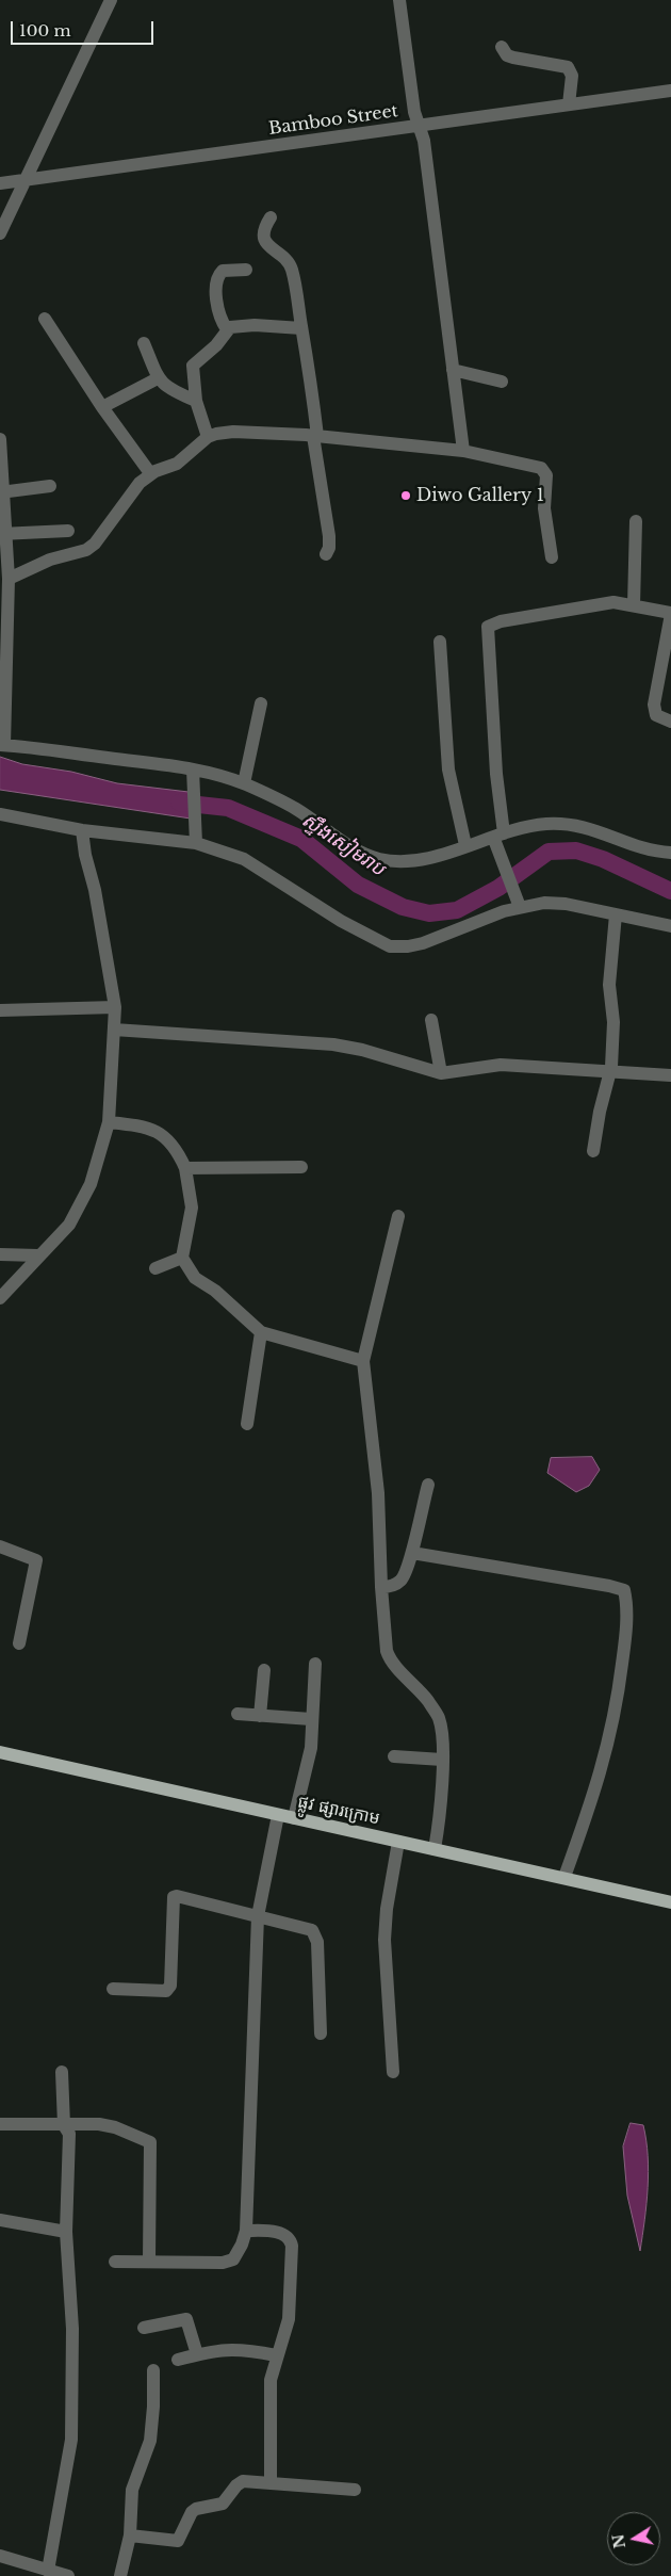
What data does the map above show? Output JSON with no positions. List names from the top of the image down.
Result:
{
  "streets": {
    "main road": ["ផ្លូវ ផ្សារក្រោម"],
    "street": ["Bamboo Street"]
  },
  "water": ["ស្ទឹងសៀមរាប"],
  "places": ["Diwo Gallery 1"],
  "scale_bar": "100 m",
  "north": "left"
}
